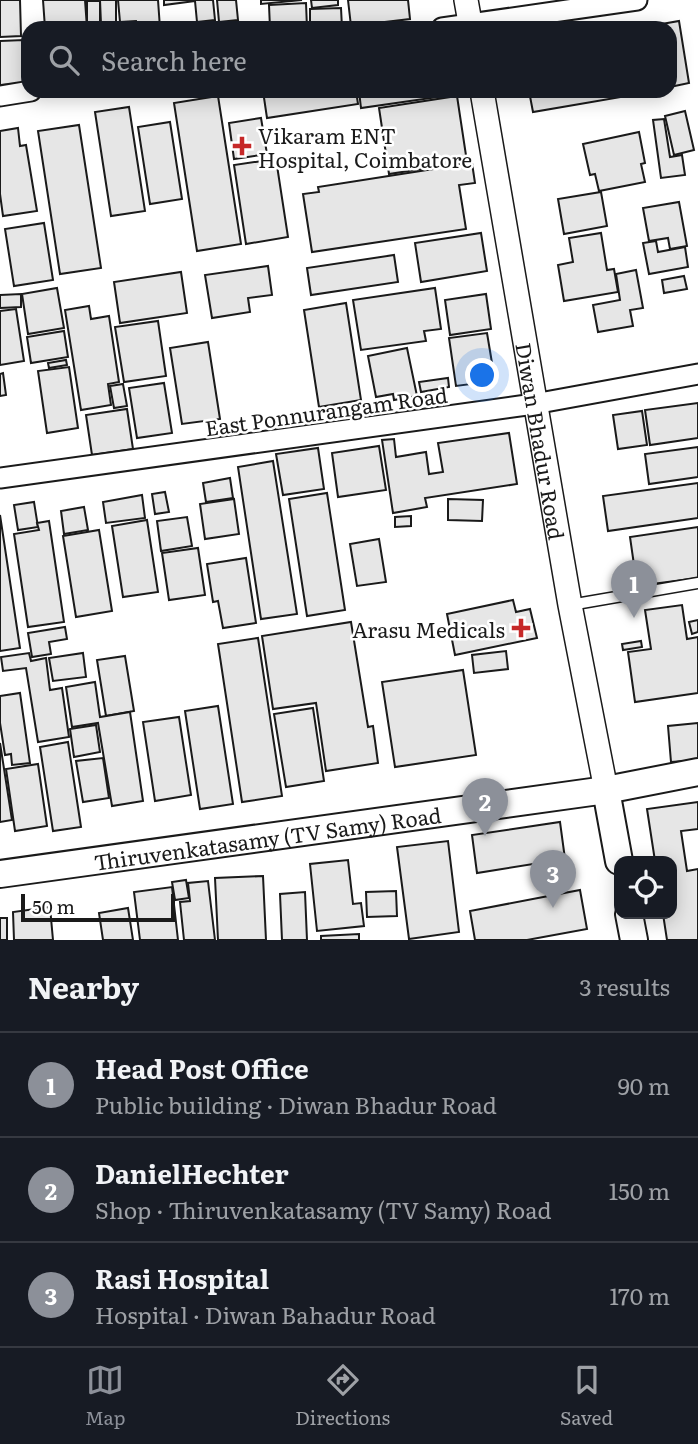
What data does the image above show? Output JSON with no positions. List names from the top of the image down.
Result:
{
  "streets": {
    "main road": ["Thiruvenkatasamy (TV Samy) Road"],
    "street": ["East Ponnurangam Road", "Diwan Bhadur Road"]
  },
  "crossings": [
    ["East Ponnurangam Road", "Diwan Bhadur Road"],
    ["Diwan Bhadur Road", "Thiruvenkatasamy (TV Samy) Road"]
  ],
  "places": {
    "health": ["Vikaram ENT Hospital, Coimbatore", "Arasu Medicals"]
  },
  "scale_bar": "50 m",
  "page": {
    "search": "Search here",
    "pins": ["1", "2", "3"],
    "scale": "50 m",
    "heading": ["Nearby", "3 results"],
    "list": [
      {
        "mark": "1",
        "name": "Head Post Office",
        "note": "Public building · Diwan Bhadur Road",
        "value": "90 m"
      },
      {
        "mark": "2",
        "name": "DanielHechter",
        "note": "Shop · Thiruvenkatasamy (TV Samy) Road",
        "value": "150 m"
      },
      {
        "mark": "3",
        "name": "Rasi Hospital",
        "note": "Hospital · Diwan Bahadur Road",
        "value": "170 m"
      }
    ],
    "nav": ["Map", "Directions", "Saved"]
  }
}
